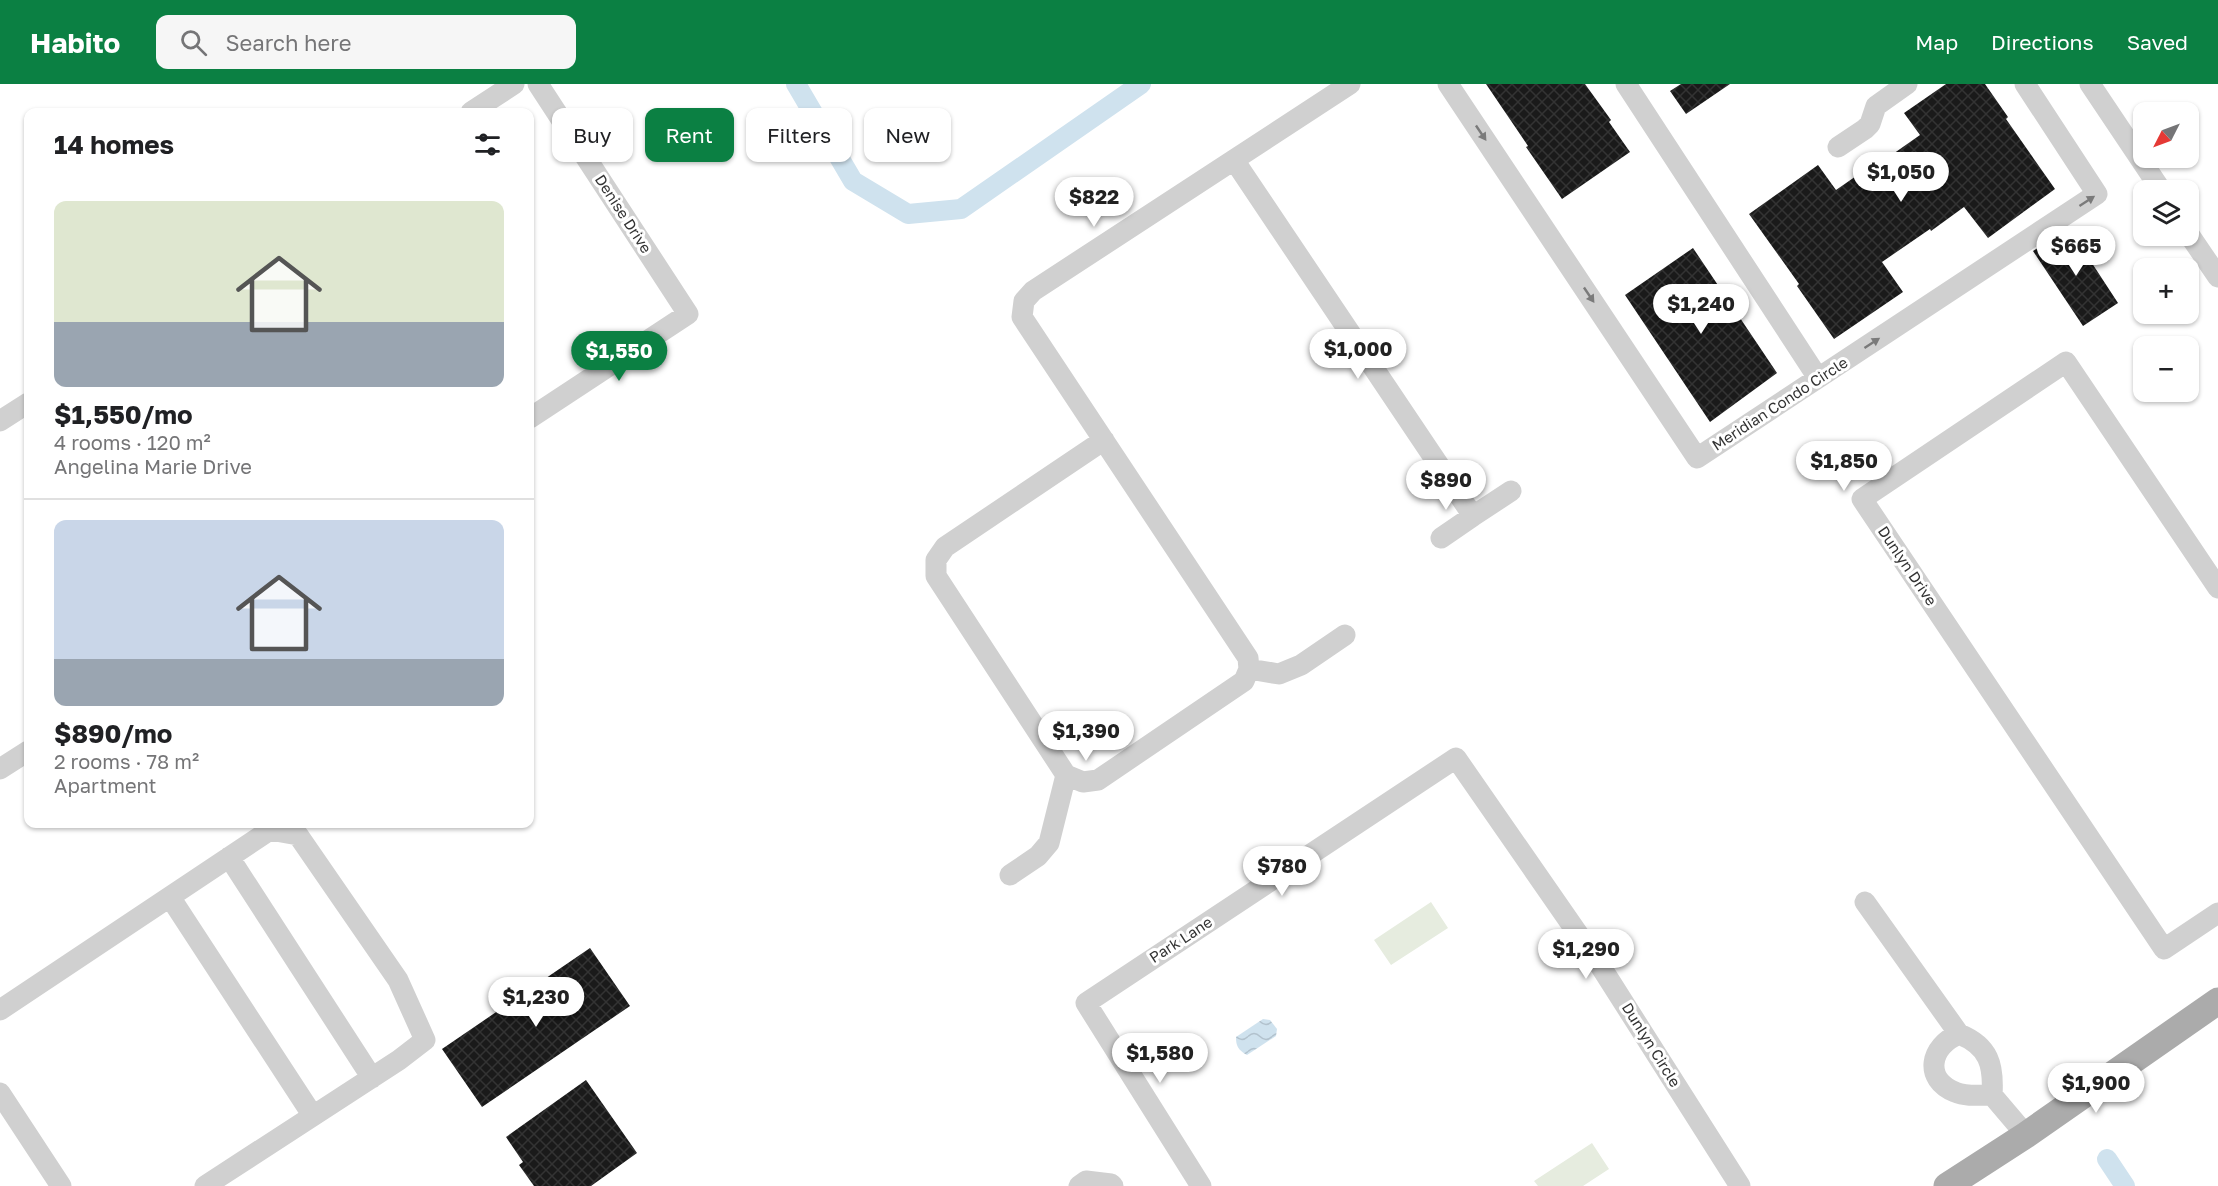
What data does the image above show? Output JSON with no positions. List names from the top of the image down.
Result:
{
  "streets": {
    "street": [
      "Denise Drive",
      "Meridian Condo Circle",
      "Dunlyn Drive",
      "Park Lane",
      "Dunlyn Circle"
    ]
  },
  "crossings": [
    ["Park Lane", "Dunlyn Circle"]
  ],
  "north": "bottom left",
  "page": {
    "header": "Habito",
    "search": "Search here",
    "nav": ["Map", "Directions", "Saved"],
    "map_buttons": ["+", "−"],
    "chip": [
      "Buy",
      "Rent",
      "Filters",
      "New"
    ],
    "heading": "14 homes",
    "price": [
      "$1,050",
      "$822",
      "$665",
      "$1,240",
      "$1,000",
      "$1,550",
      "$1,850",
      "$890",
      "$1,390",
      "$780",
      "$1,290",
      "$1,230",
      "$1,580",
      "$1,900"
    ],
    "list": [
      {
        "name": "$1,550/mo",
        "note": "4 rooms · 120 m² · Angelina Marie Drive"
      },
      {
        "name": "$890/mo",
        "note": "2 rooms · 78 m² · Apartment"
      }
    ]
  }
}
